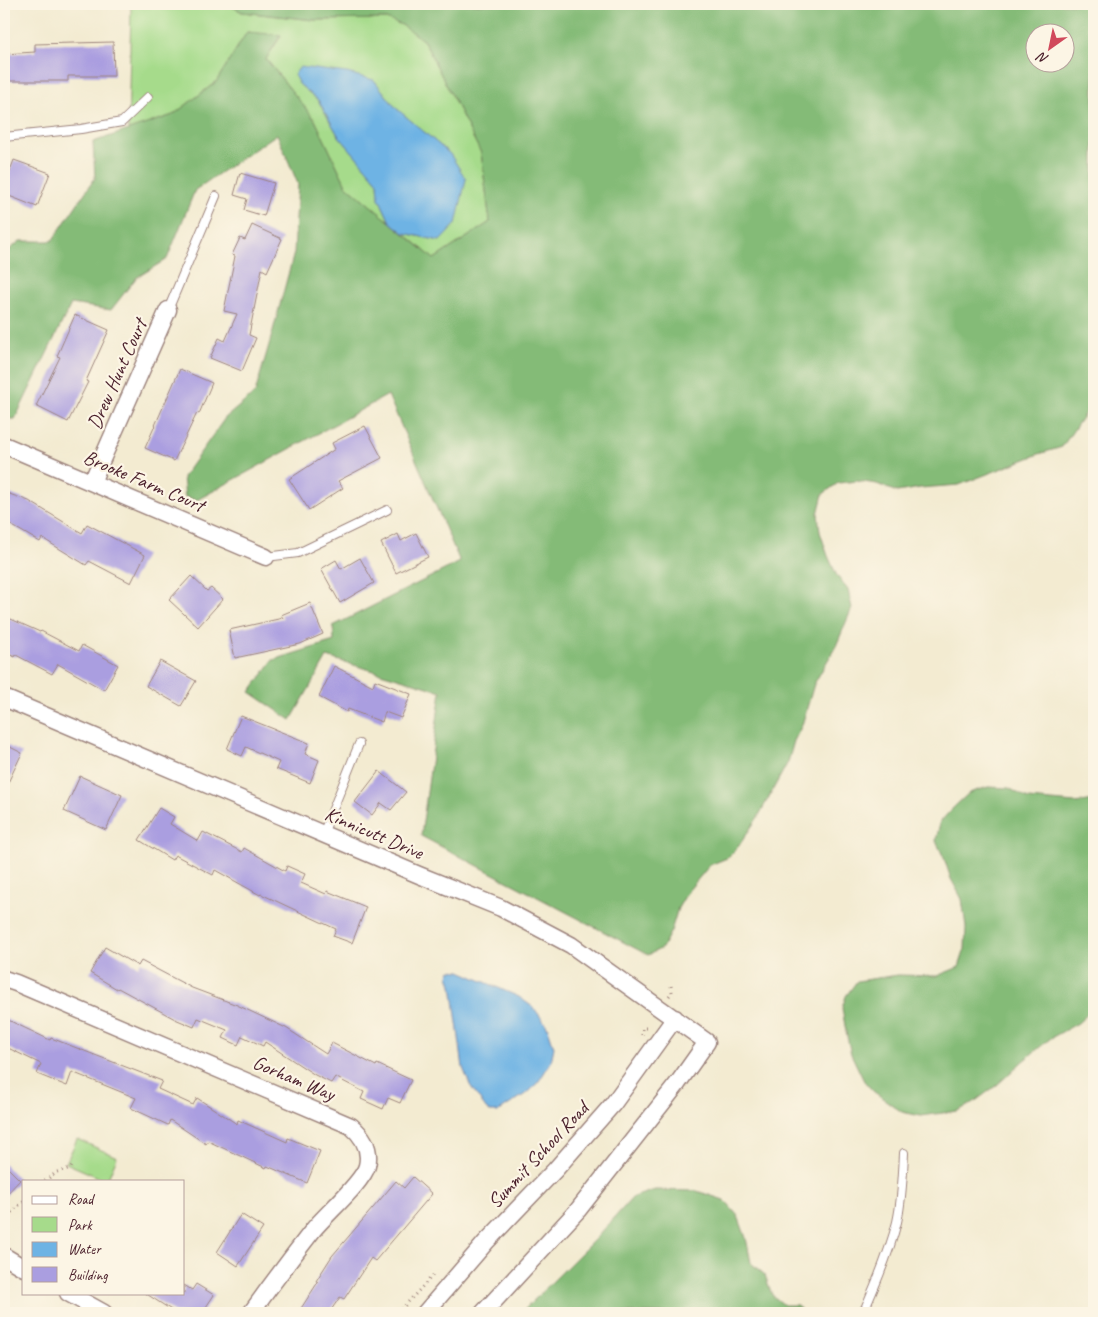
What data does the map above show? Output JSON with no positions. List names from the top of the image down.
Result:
{
  "streets": {
    "street": [
      "Drew Hunt Court",
      "Brooke Farm Court",
      "Kinnicutt Drive",
      "Gorham Way",
      "Summit School Road"
    ]
  },
  "crossings": [
    ["Drew Hunt Court", "Brooke Farm Court"],
    ["Kinnicutt Drive", "Summit School Road"]
  ],
  "legend": [
    "Road",
    "Park",
    "Water",
    "Building"
  ],
  "north": "bottom left"
}
